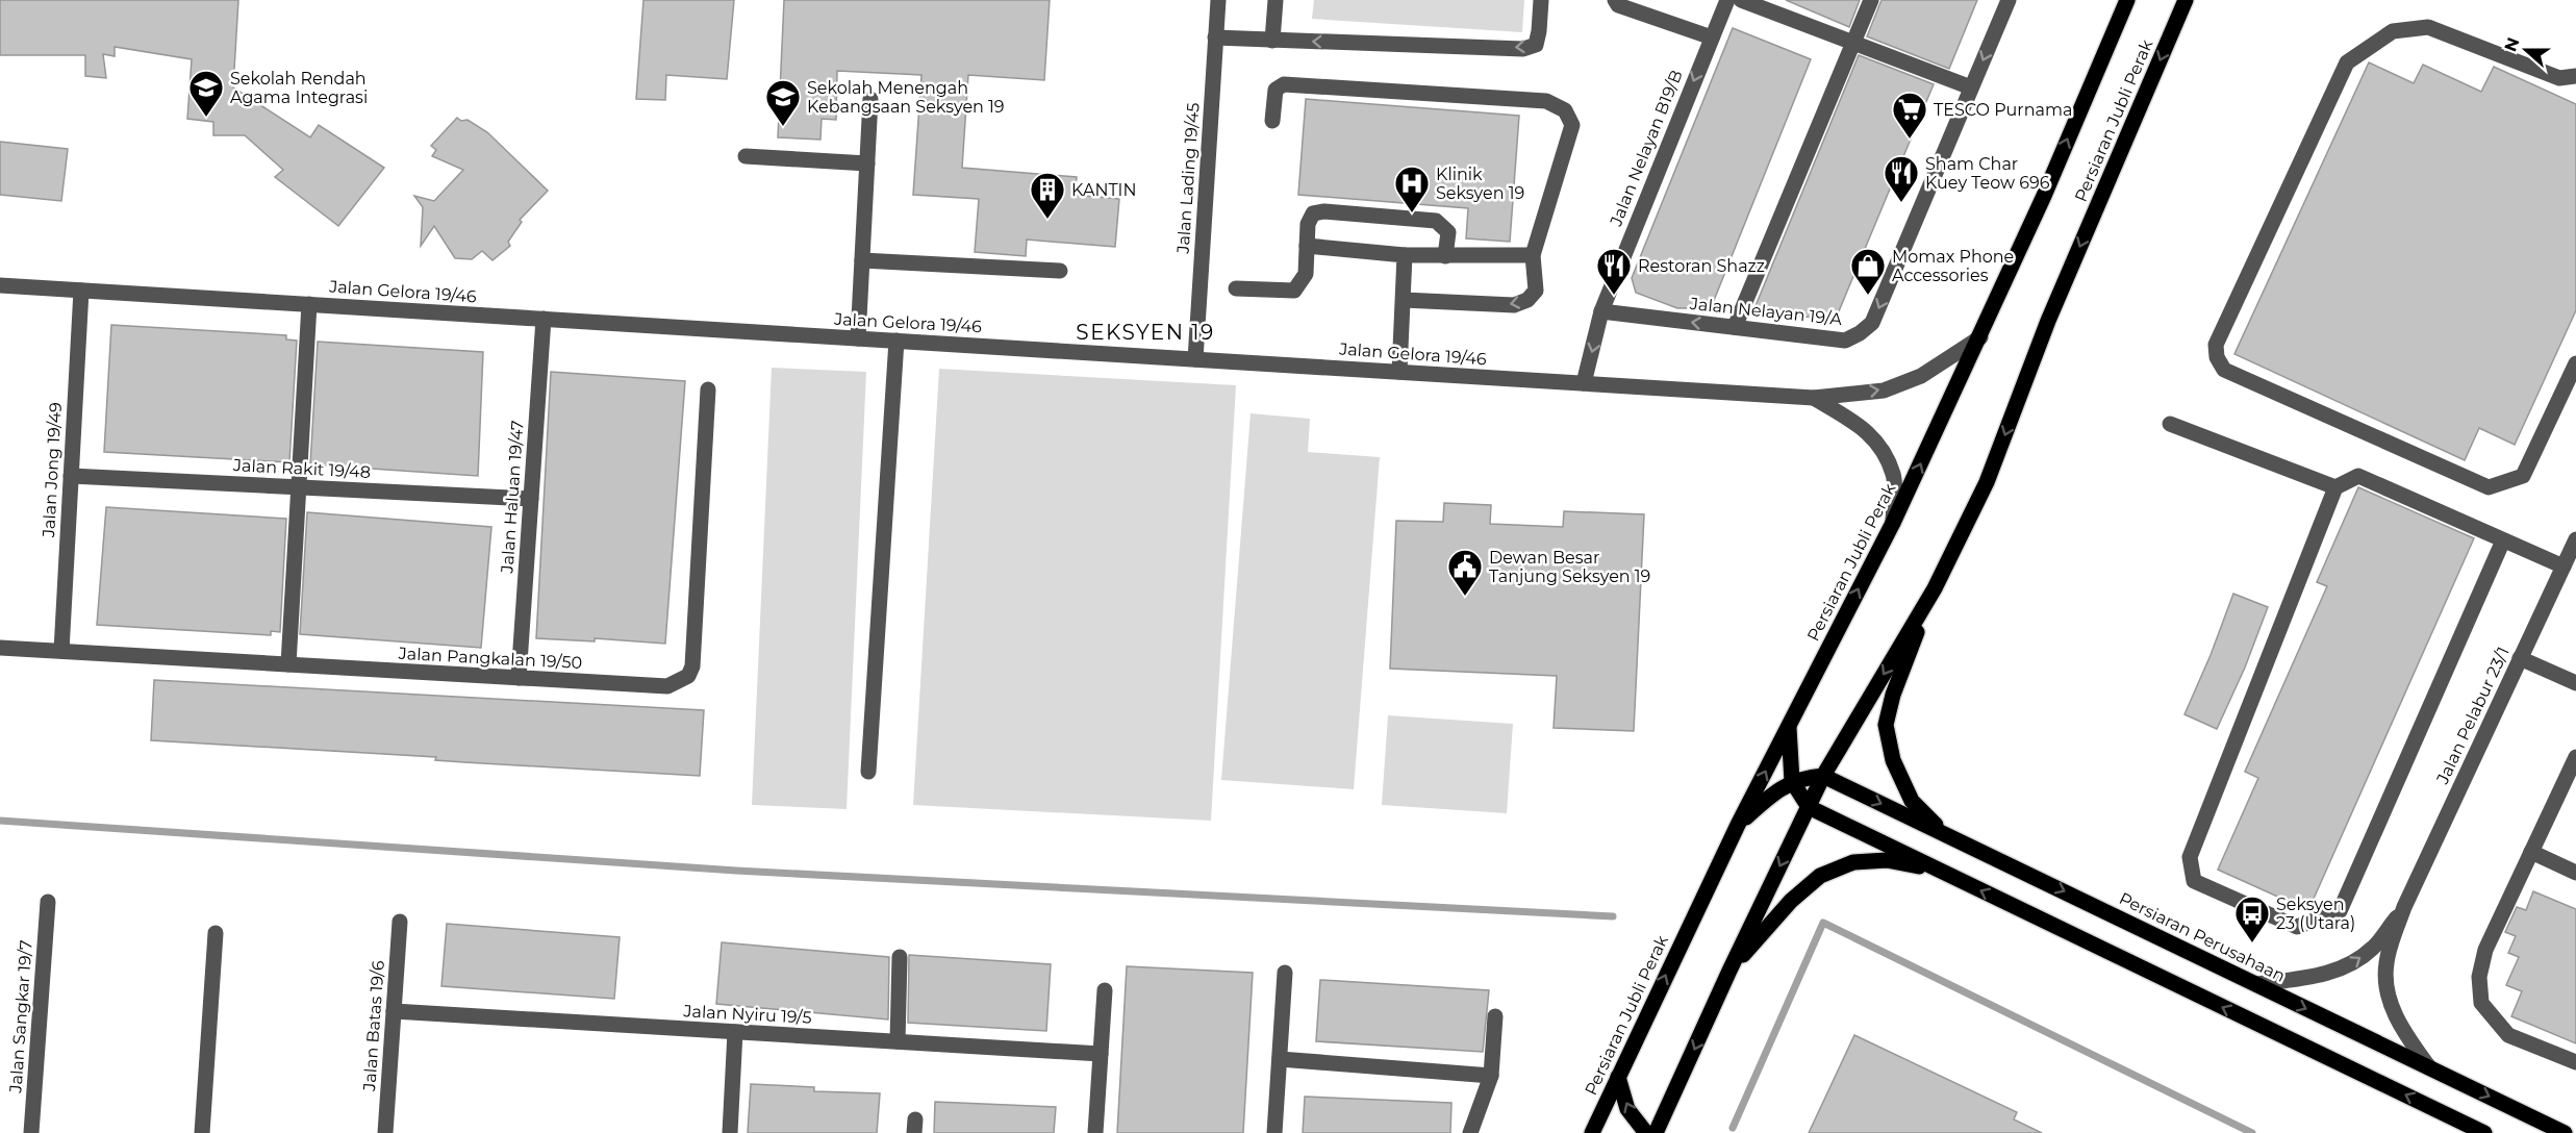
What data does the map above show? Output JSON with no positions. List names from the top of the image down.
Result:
{
  "streets": {
    "main road": ["Persiaran Jubli Perak", "Persiaran Perusahaan"],
    "street": [
      "Jalan Nelayan B19/B",
      "Jalan Lading 19/45",
      "Jalan Gelora 19/46",
      "Jalan Nelayan 19/A",
      "Jalan Rakit 19/48",
      "Jalan Jong 19/49",
      "Jalan Haluan 19/47",
      "Jalan Pangkalan 19/50",
      "Jalan Pelabur 23/1",
      "Jalan Nyiru 19/5",
      "Jalan Sangkar 19/7",
      "Jalan Batas 19/6"
    ]
  },
  "crossings": [
    ["Persiaran Jubli Perak", "Jalan Gelora 19/46"],
    ["Persiaran Jubli Perak", "Persiaran Perusahaan"],
    ["Jalan Nelayan B19/B", "Jalan Gelora 19/46"],
    ["Jalan Nelayan B19/B", "Jalan Nelayan 19/A"],
    ["Jalan Lading 19/45", "Jalan Gelora 19/46"],
    ["Jalan Gelora 19/46", "Jalan Jong 19/49"],
    ["Jalan Gelora 19/46", "Jalan Haluan 19/47"],
    ["Jalan Rakit 19/48", "Jalan Jong 19/49"],
    ["Jalan Rakit 19/48", "Jalan Haluan 19/47"],
    ["Jalan Jong 19/49", "Jalan Pangkalan 19/50"],
    ["Jalan Haluan 19/47", "Jalan Pangkalan 19/50"],
    ["Jalan Pelabur 23/1", "Persiaran Perusahaan"],
    ["Jalan Nyiru 19/5", "Jalan Batas 19/6"]
  ],
  "one_way": ["Jalan Nelayan 19/A"],
  "districts": ["SEKSYEN 19"],
  "places": {
    "school or university": ["Sekolah Rendah Agama Integrasi", "Sekolah Menengah Kebangsaan Seksyen 19"],
    "supermarket": ["TESCO Purnama"],
    "restaurant": ["Sham Char Kuey Teow 696", "Restoran Shazz"],
    "hospital": ["Klinik Seksyen 19"],
    "building": ["KANTIN"],
    "shop": ["Momax Phone Accessories"],
    "public building": ["Dewan Besar Tanjung Seksyen 19"],
    "bus stop": ["Seksyen 23 (Utara)"]
  },
  "north": "left"
}
